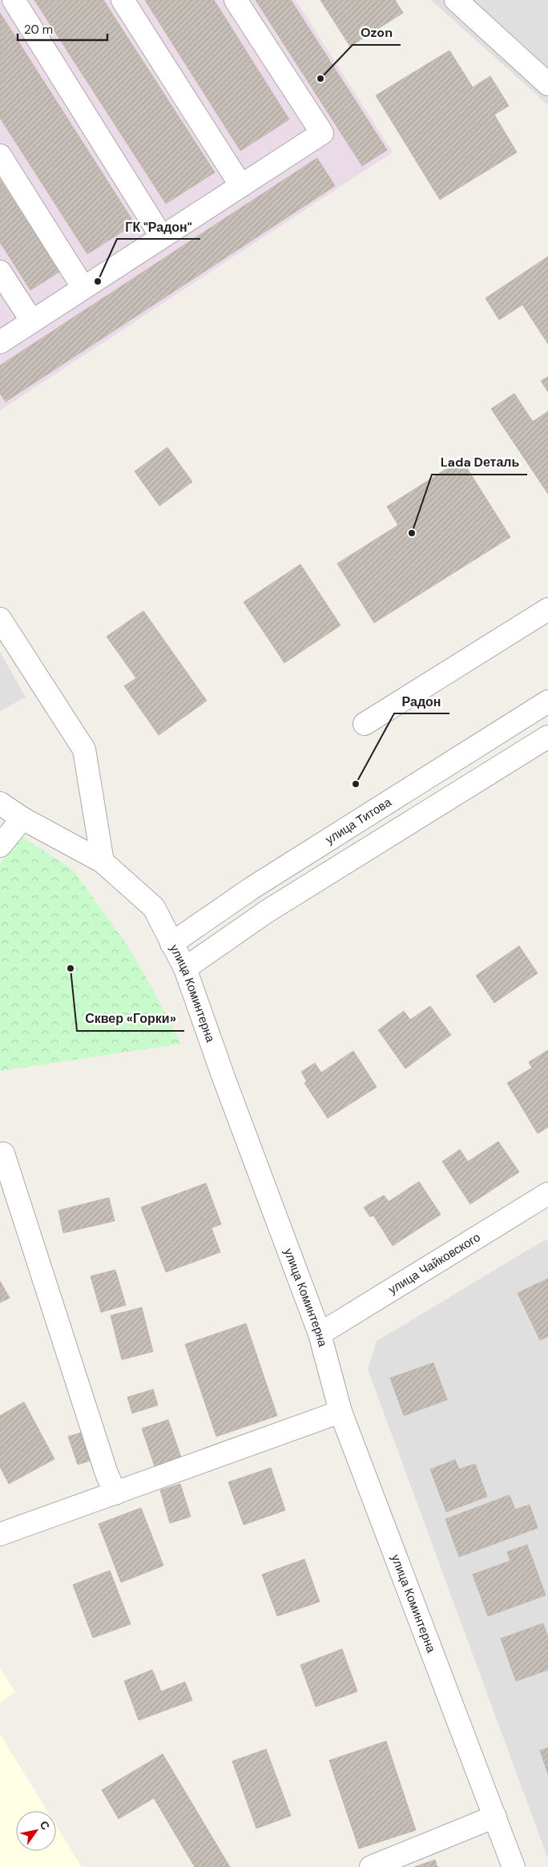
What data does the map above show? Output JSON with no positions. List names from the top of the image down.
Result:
{
  "streets": {
    "street": ["улица Титова", "улица Коминтерна", "улица Чайковского"]
  },
  "crossings": [
    ["улица Титова", "улица Коминтерна"],
    ["улица Коминтерна", "улица Чайковского"]
  ],
  "places": [
    "Ozon",
    "ГК \"Радон\"",
    "Lada Dеталь",
    "Радон",
    "Сквер «Горки»"
  ],
  "scale_bar": "20 m",
  "north": "top right"
}
